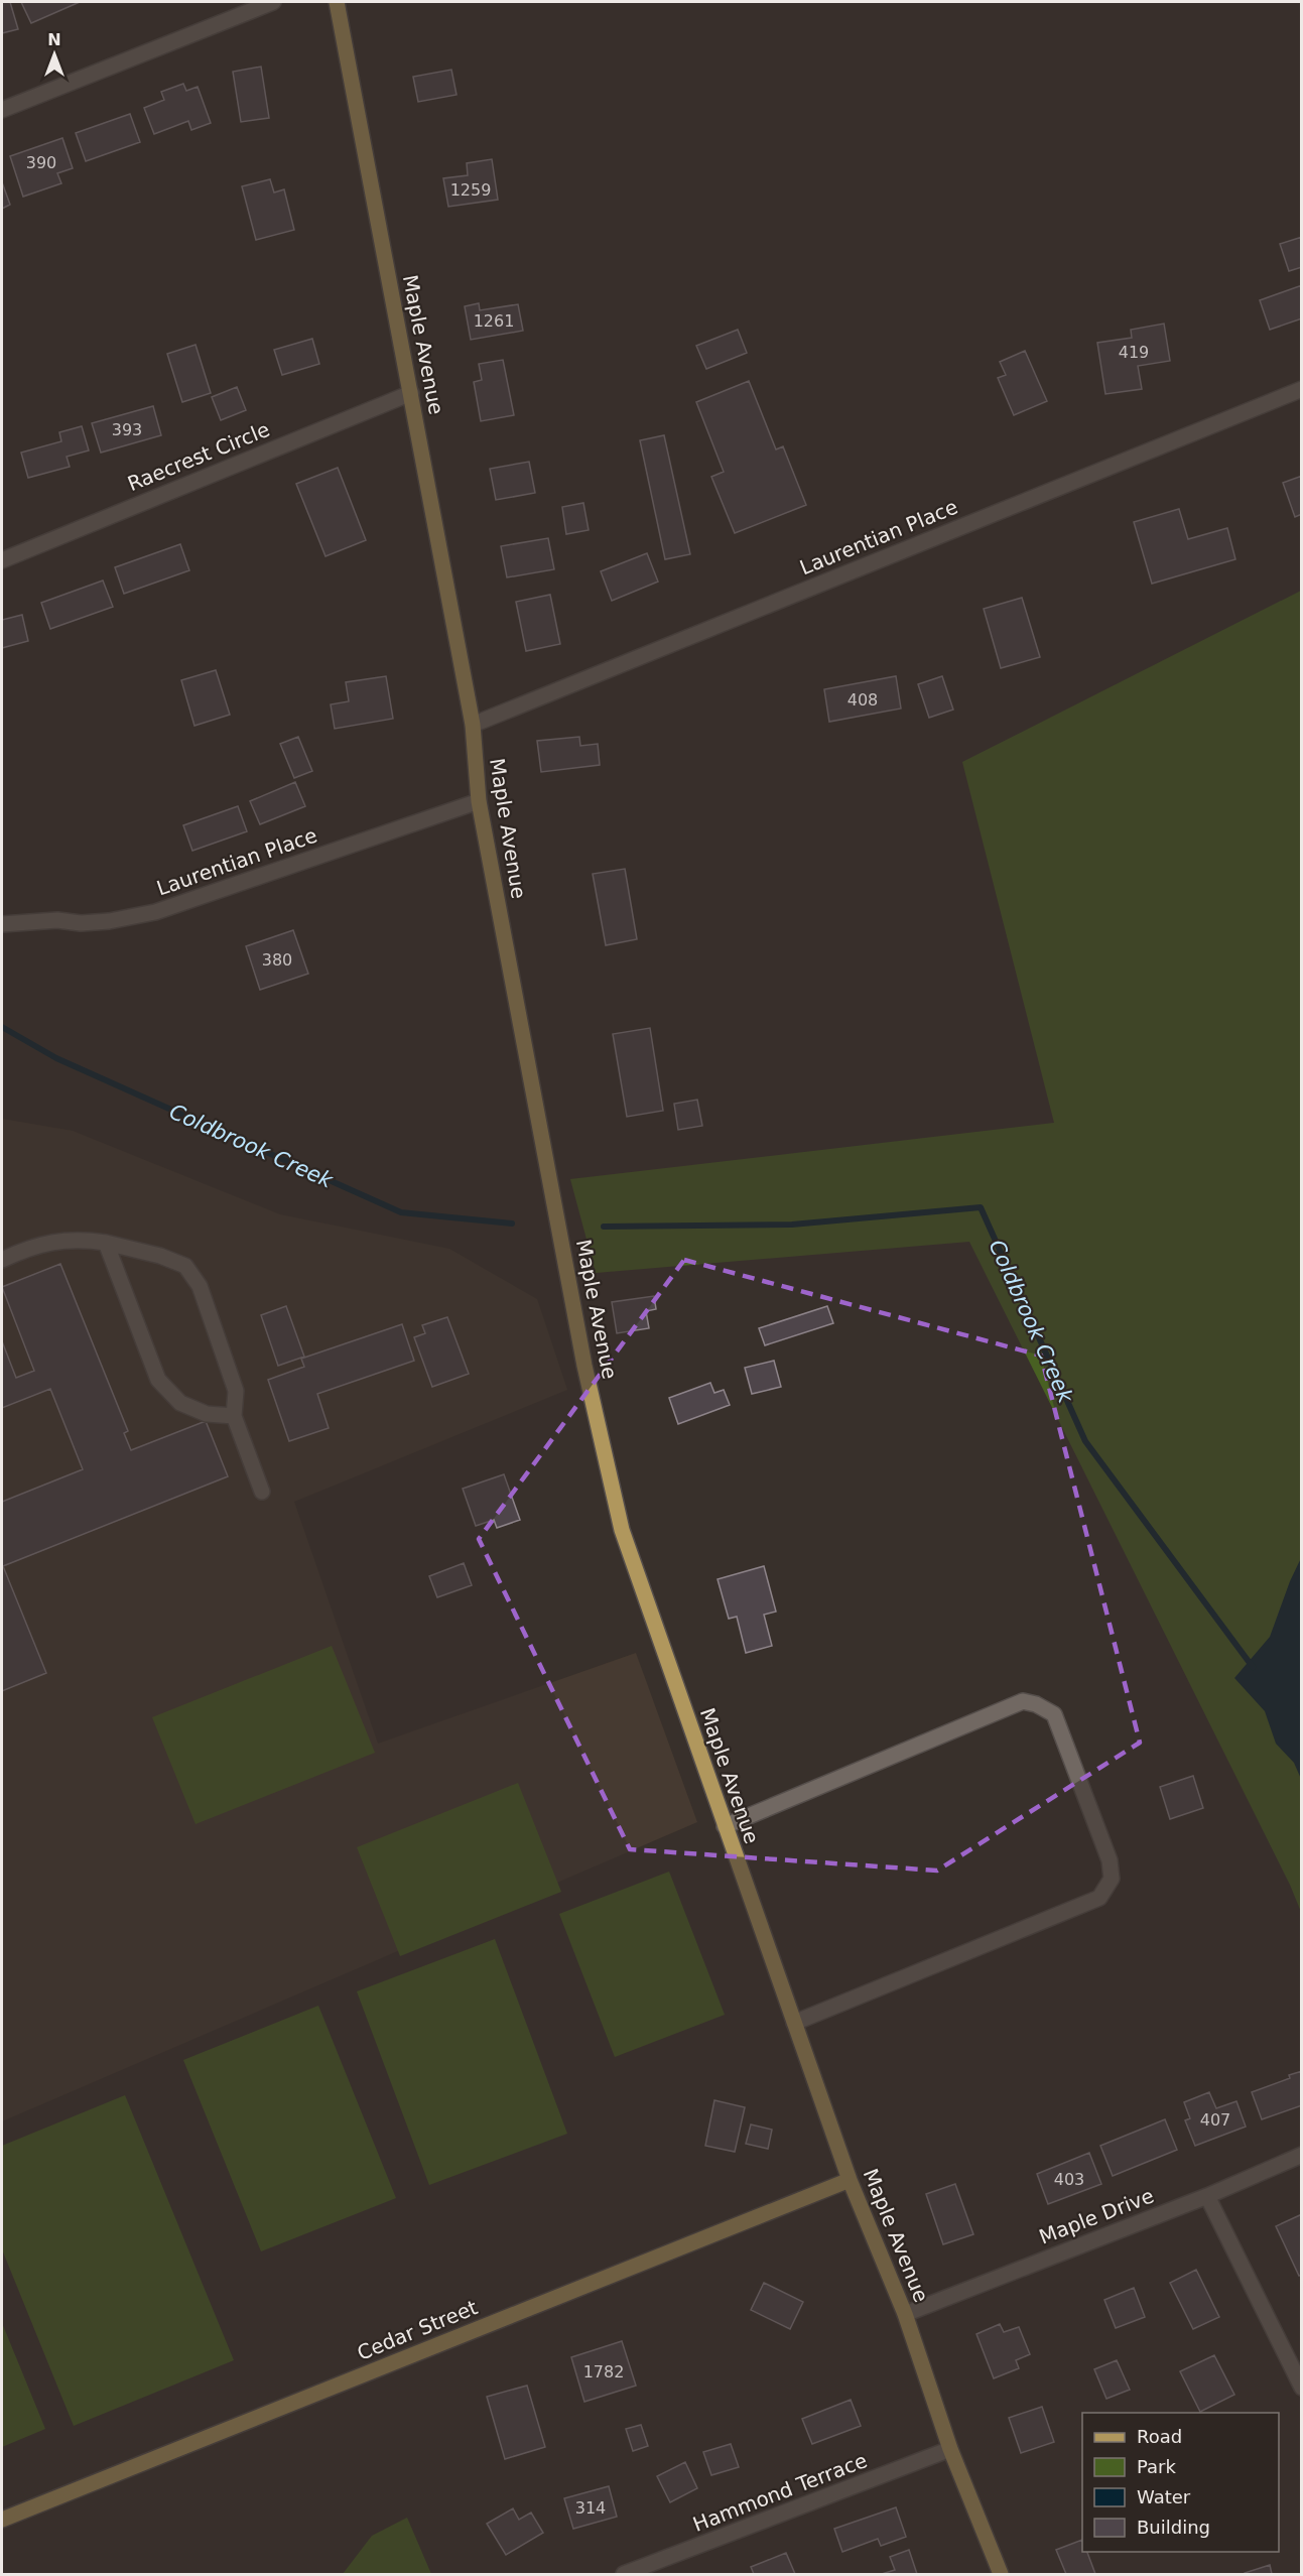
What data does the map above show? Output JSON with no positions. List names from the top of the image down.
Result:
{
  "streets": {
    "main road": ["Maple Avenue", "Cedar Street"],
    "street": [
      "Raecrest Circle",
      "Laurentian Place",
      "Maple Drive",
      "Hammond Terrace"
    ]
  },
  "crossings": [
    ["Maple Avenue", "Raecrest Circle"],
    ["Maple Avenue", "Laurentian Place"],
    ["Maple Avenue", "Maple Drive"],
    ["Maple Avenue", "Cedar Street"],
    ["Maple Avenue", "Hammond Terrace"]
  ],
  "water": ["Coldbrook Creek"],
  "house_numbers": [
    "390",
    "1259",
    "1261",
    "419",
    "393",
    "408",
    "380",
    "407",
    "403",
    "1782",
    "314"
  ],
  "legend": [
    "Road",
    "Park",
    "Water",
    "Building"
  ],
  "north": "top"
}
